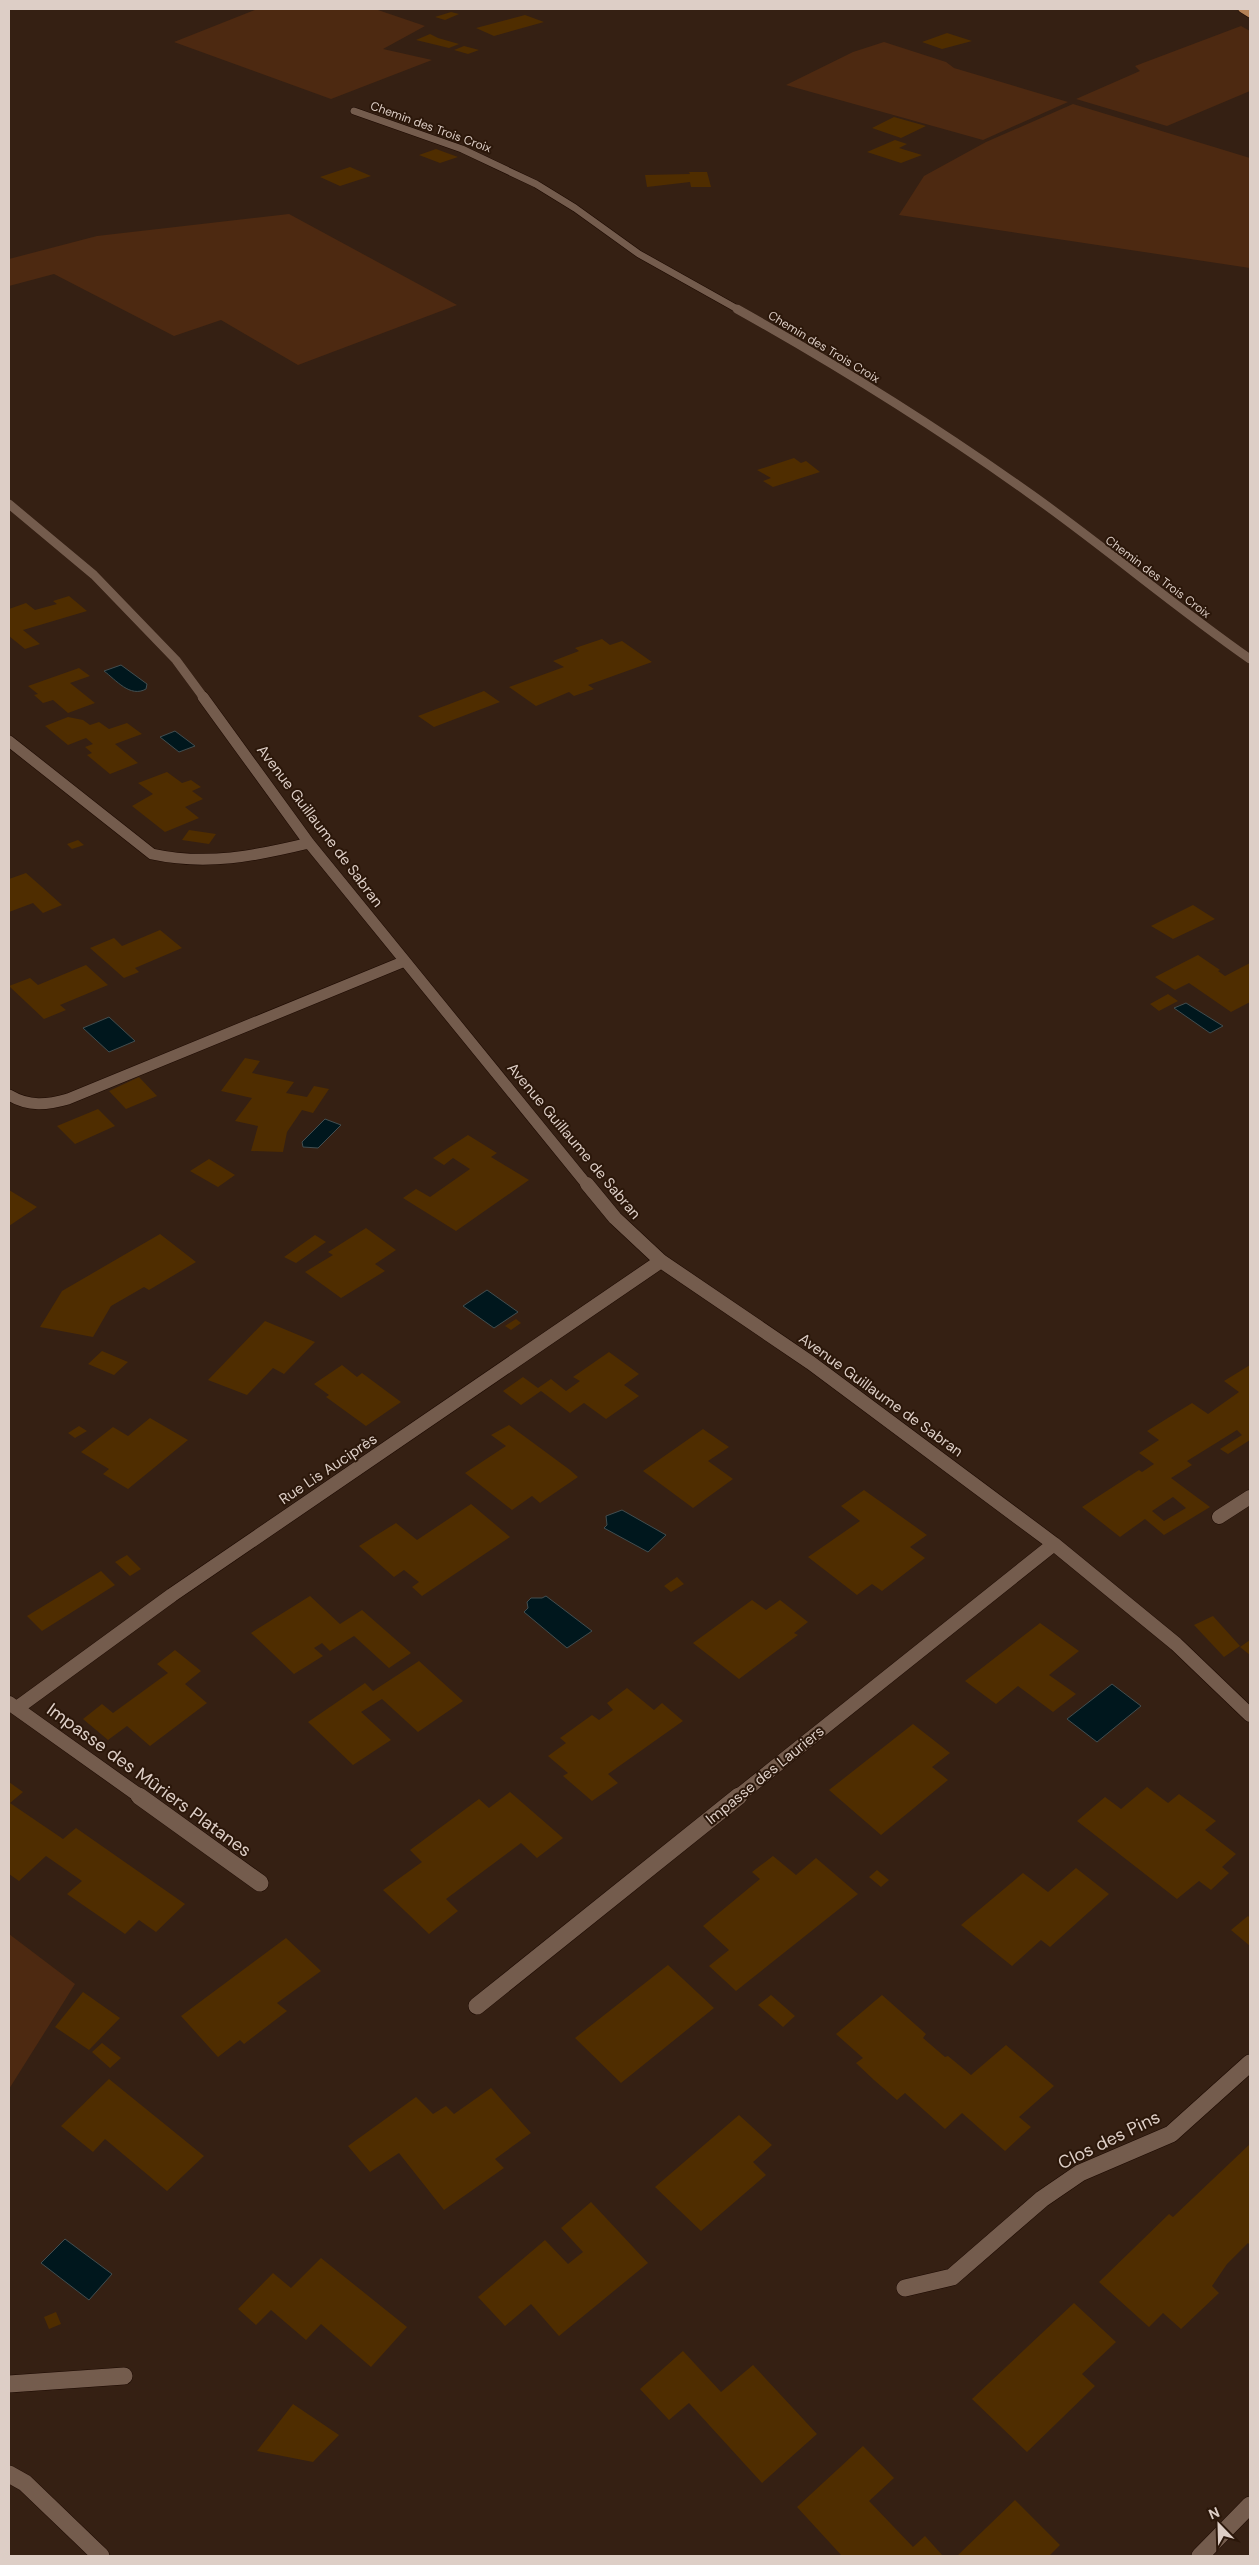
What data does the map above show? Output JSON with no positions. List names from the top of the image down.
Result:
{
  "streets": {
    "street": [
      "Chemin des Trois Croix",
      "Avenue Guillaume de Sabran",
      "Rue Lis Auciprès",
      "Impasse des Lauriers",
      "Impasse des Mûriers Platanes",
      "Clos des Pins"
    ]
  },
  "crossings": [
    ["Avenue Guillaume de Sabran", "Rue Lis Auciprès"],
    ["Avenue Guillaume de Sabran", "Impasse des Lauriers"],
    ["Rue Lis Auciprès", "Impasse des Mûriers Platanes"]
  ],
  "north": "top left"
}
